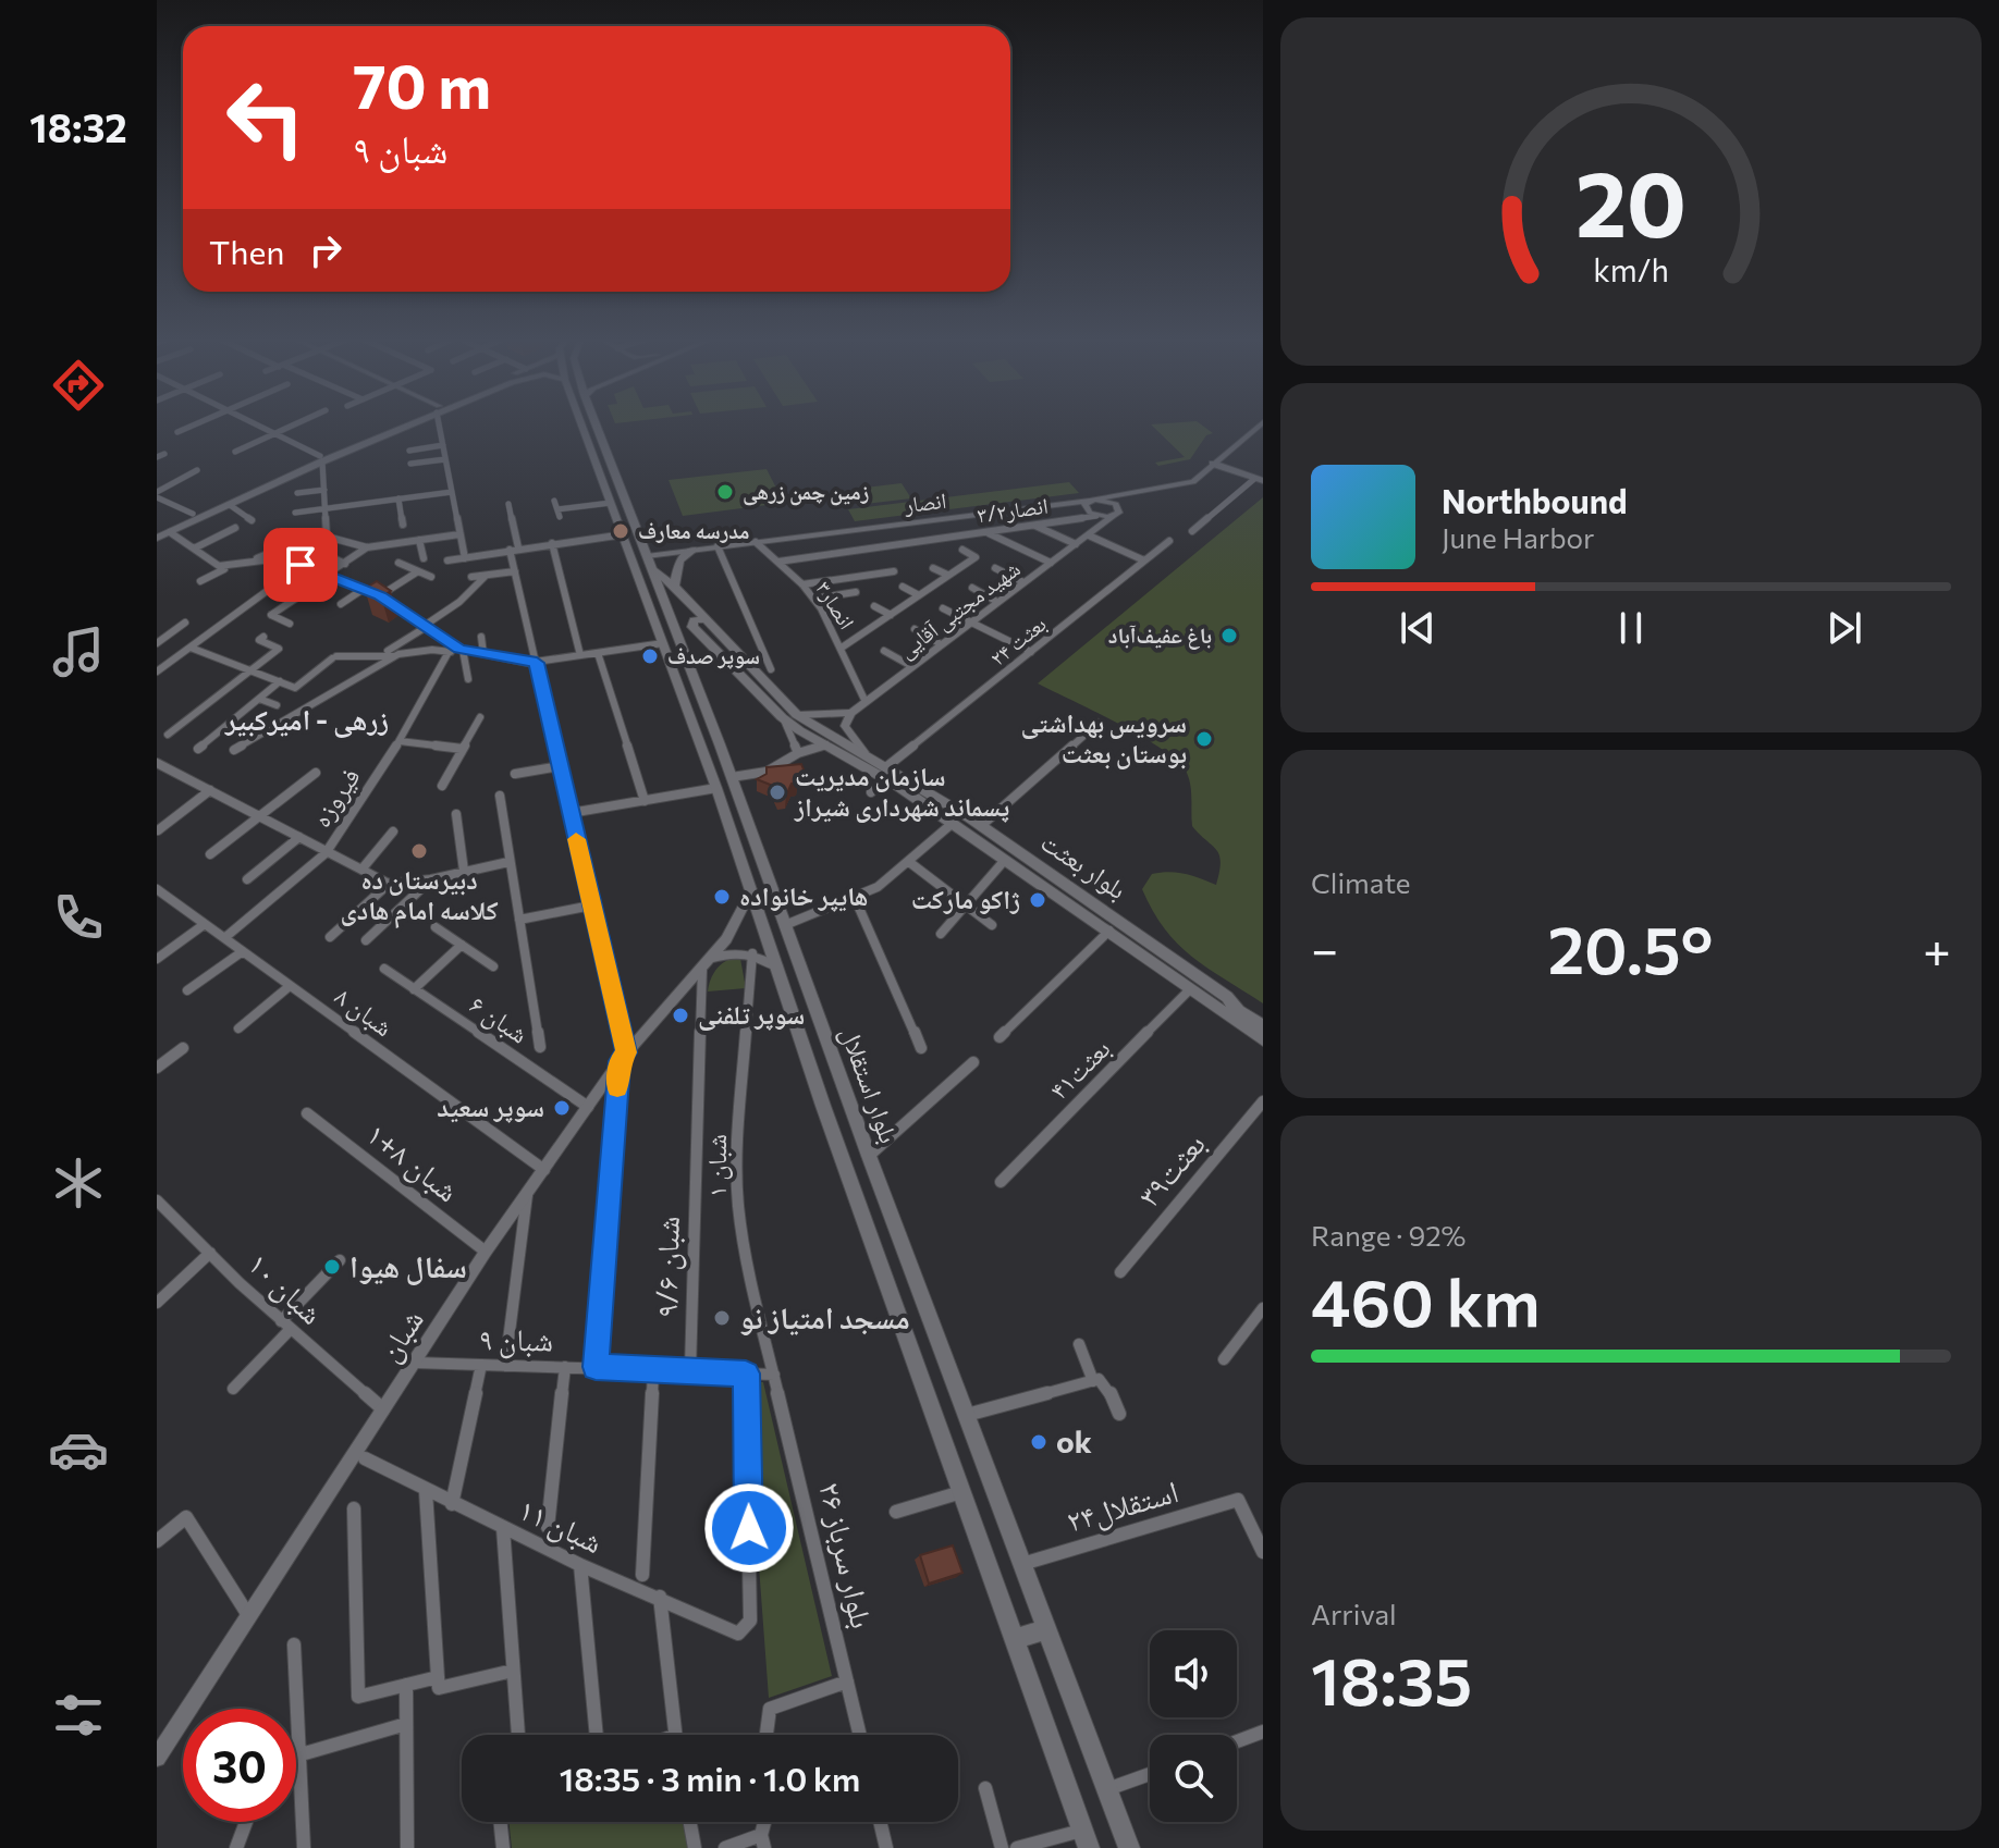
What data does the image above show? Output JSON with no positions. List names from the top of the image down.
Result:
{
  "streets": {
    "main road": ["بلوار بعثت", "بلوار استقلال"],
    "street": [
      "انصار",
      "انصار۳/۲",
      "انصار۳",
      "شهید مجتبی آقایی",
      "بعثت ۲۴",
      "فیروزه",
      "۸ شبان",
      "۶ شبان",
      "بعثت۴۱",
      "۱+۸ شبان",
      "۱ شبان",
      "بعثت۳۹",
      "۹/۶ شبان",
      "۱۰ شبان",
      "شبان",
      "۹ شبان",
      "استقلال۲۴",
      "۱۱ شبان",
      "۲۶ بلوار سرباز"
    ]
  },
  "crossings": [
    ["انصار", "انصار۳"],
    ["انصار", "شهید مجتبی آقایی"],
    ["انصار", "بلوار بعثت"],
    ["انصار", "بلوار استقلال"],
    ["انصار۳/۲", "انصار۳"],
    ["انصار۳/۲", "شهید مجتبی آقایی"],
    ["انصار۳", "شهید مجتبی آقایی"],
    ["بعثت ۲۴", "بلوار بعثت"],
    ["فیروزه", "۸ شبان"],
    ["بلوار بعثت", "بعثت۴۱"],
    ["بلوار بعثت", "بلوار استقلال"],
    ["۸ شبان", "شبان"],
    ["۶ شبان", "شبان"],
    ["بلوار استقلال", "شبان"],
    ["بلوار استقلال", "استقلال۲۴"],
    ["۱+۸ شبان", "شبان"],
    ["۱ شبان", "۹ شبان"],
    ["۱ شبان", "۲۶ بلوار سرباز"],
    ["۹/۶ شبان", "شبان"],
    ["۹/۶ شبان", "۹ شبان"],
    ["۱۰ شبان", "شبان"],
    ["شبان", "۹ شبان"],
    ["۹ شبان", "۱۱ شبان"],
    ["۹ شبان", "۲۶ بلوار سرباز"]
  ],
  "districts": ["زرهی - امیرکبیر"],
  "places": [
    "زمین چمن زرهی",
    "مدرسه معارف",
    "باغ عفیف‌آباد",
    "سوپر صدف",
    "سرویس بهداشتی بوستان بعثت",
    "سازمان مدیریت پسماند شهرداری شیراز",
    "دبیرستان ده کلاسه امام هادی",
    "هایپر خانواده",
    "ژاکو مارکت",
    "سوپر تلفنی",
    "سوپر سعید",
    "سفال هیوا",
    "مسجد امتیاز نو",
    "ok"
  ],
  "page": {
    "tabs": "18:32",
    "turn": ["70 m", "۹ شبان"],
    "then": "Then",
    "song": ["Northbound", "June Harbor"],
    "tile": [
      "Climate",
      ["Range · 92%", "460 km"],
      ["Arrival", "18:35"]
    ],
    "heat": ["−", "20.5°", "+"],
    "limit": "30",
    "trip": "18:35 · 3 min · 1.0 km",
    "gauge": ["20", "km/h"]
  }
}
